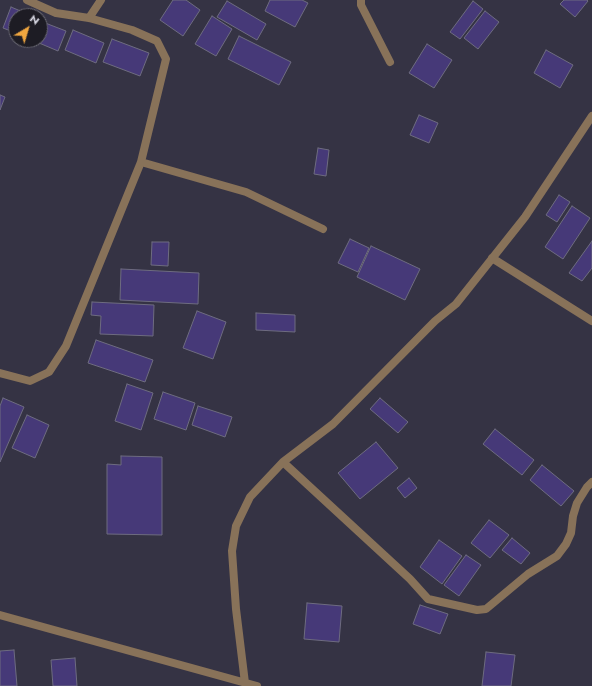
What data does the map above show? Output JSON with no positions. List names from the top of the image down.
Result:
{
  "north": "top right"
}
